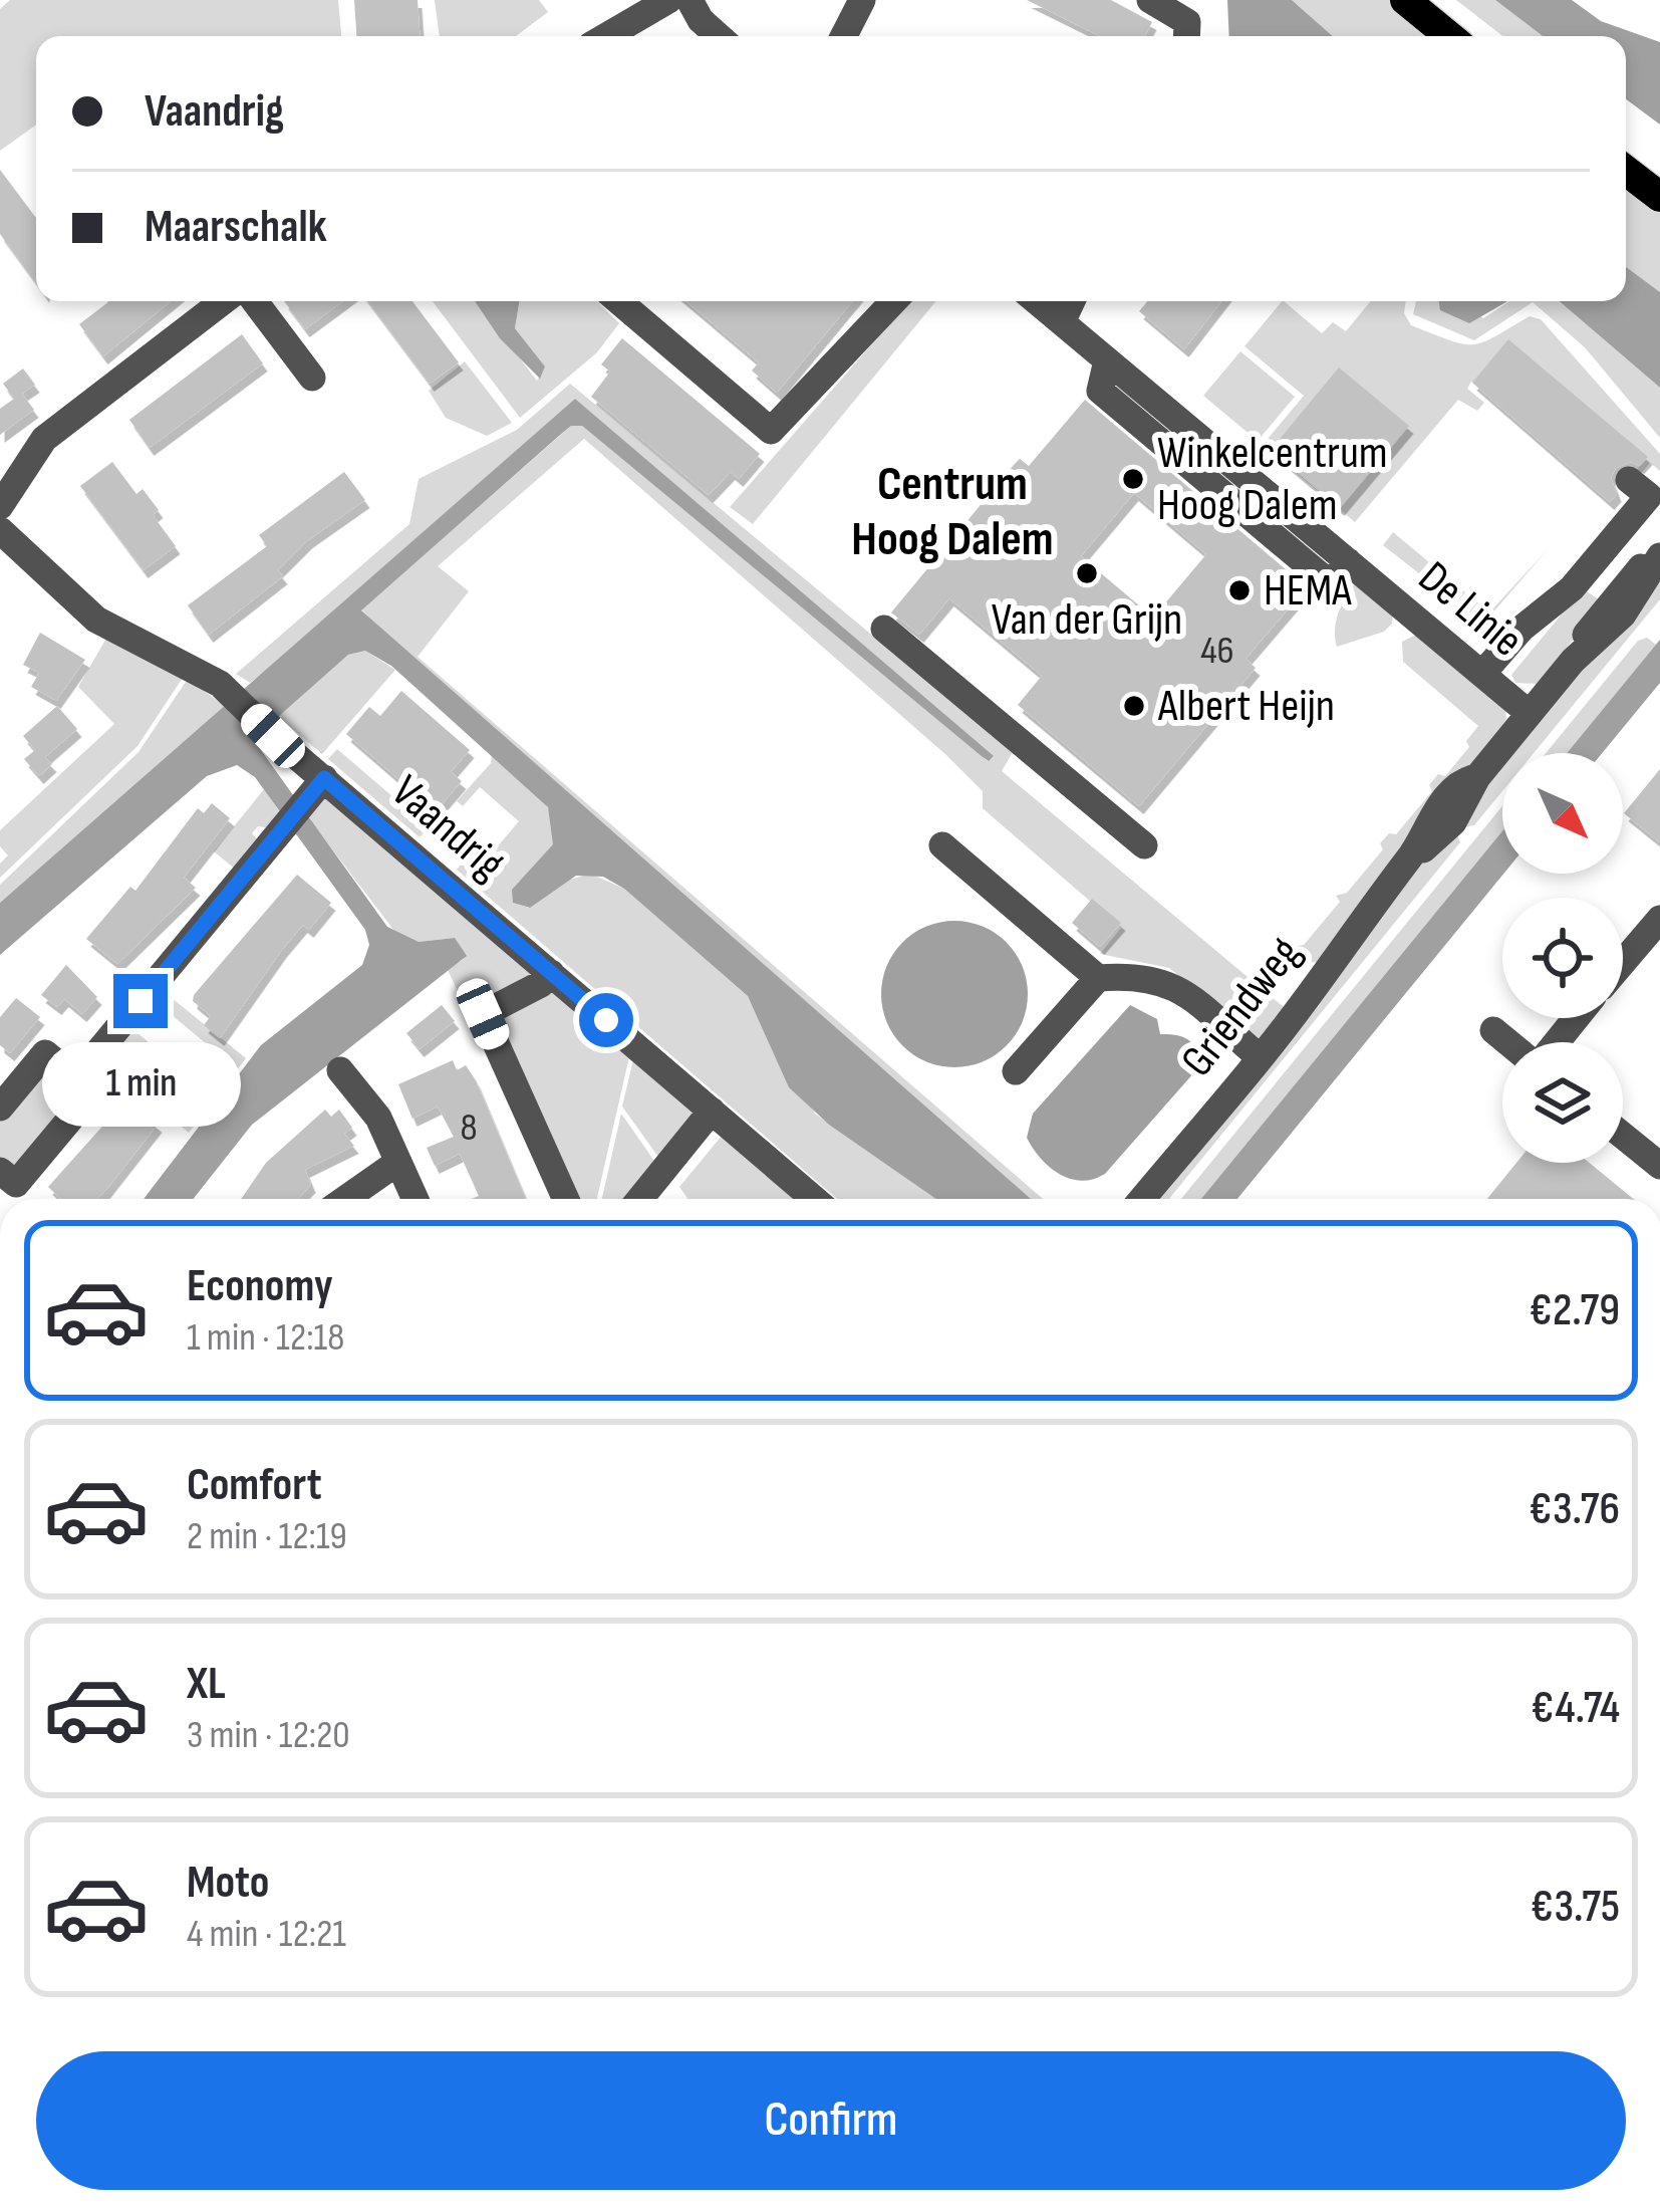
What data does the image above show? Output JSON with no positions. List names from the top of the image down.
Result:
{
  "streets": {
    "street": ["De Linie", "Vaandrig", "Griendweg"]
  },
  "crossings": [
    ["De Linie", "Griendweg"]
  ],
  "districts": ["Centrum Hoog Dalem"],
  "places": [
    "Winkelcentrum Hoog Dalem",
    "Van der Grijn",
    "HEMA",
    "Albert Heijn"
  ],
  "house_numbers": ["46", "8"],
  "north": "bottom right",
  "page": {
    "banner": ["Vaandrig", "Maarschalk"],
    "bubble": "1 min",
    "list": [
      {
        "name": "Economy",
        "note": "1 min · 12:18",
        "value": "€2.79"
      },
      {
        "name": "Comfort",
        "note": "2 min · 12:19",
        "value": "€3.76"
      },
      {
        "name": "XL",
        "note": "3 min · 12:20",
        "value": "€4.74"
      },
      {
        "name": "Moto",
        "note": "4 min · 12:21",
        "value": "€3.75"
      }
    ],
    "buttons": "Confirm"
  }
}
